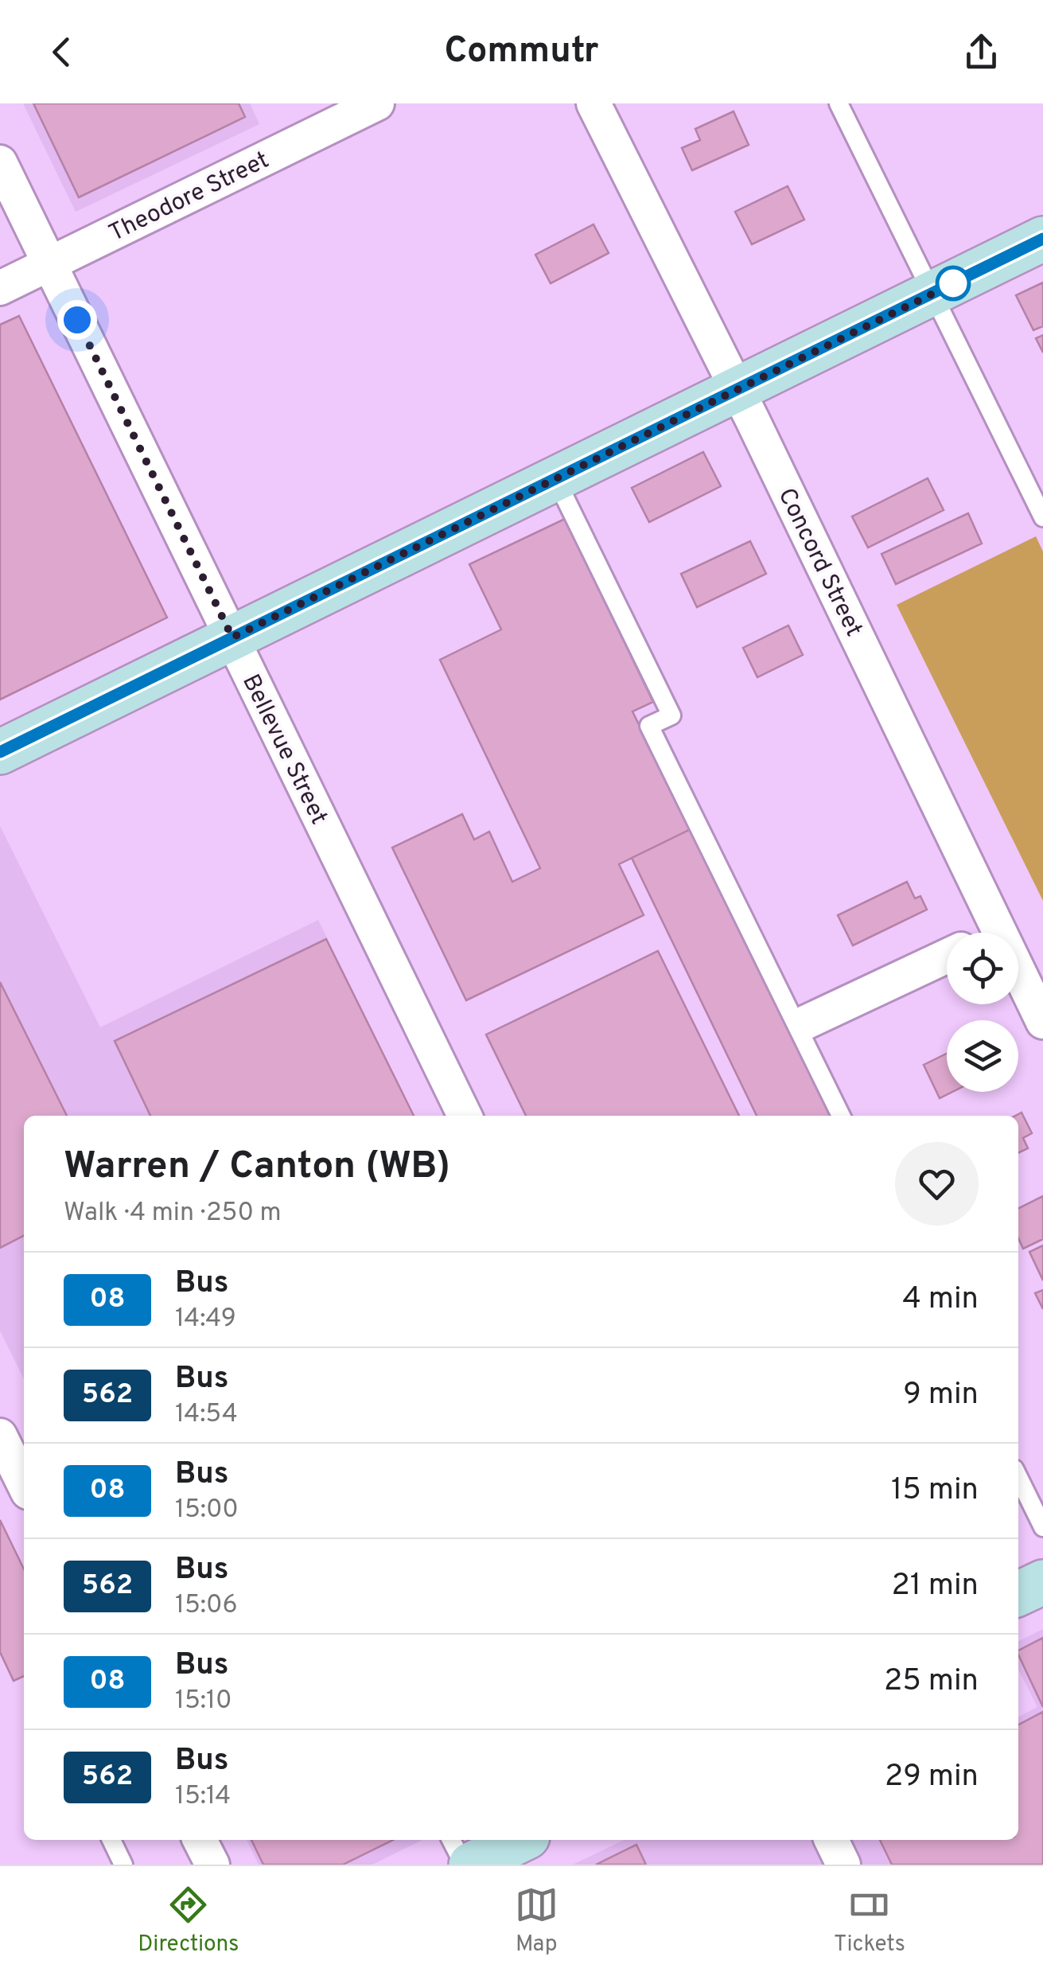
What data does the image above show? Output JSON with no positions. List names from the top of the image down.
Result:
{
  "streets": {
    "street": ["Theodore Street", "Concord Street", "Bellevue Street"]
  },
  "crossings": [
    ["Theodore Street", "Bellevue Street"]
  ],
  "lines": ["bus line 08"],
  "page": {
    "header": "Commutr",
    "heading": ["Warren / Canton (WB)", "Walk · 4 min · 250 m"],
    "list": [
      {
        "mark": "08",
        "name": "Bus",
        "note": "14:49",
        "value": "4 min"
      },
      {
        "mark": "562",
        "name": "Bus",
        "note": "14:54",
        "value": "9 min"
      },
      {
        "mark": "08",
        "name": "Bus",
        "note": "15:00",
        "value": "15 min"
      },
      {
        "mark": "562",
        "name": "Bus",
        "note": "15:06",
        "value": "21 min"
      },
      {
        "mark": "08",
        "name": "Bus",
        "note": "15:10",
        "value": "25 min"
      },
      {
        "mark": "562",
        "name": "Bus",
        "note": "15:14",
        "value": "29 min"
      }
    ],
    "tabs": ["Directions", "Map", "Tickets"]
  }
}
